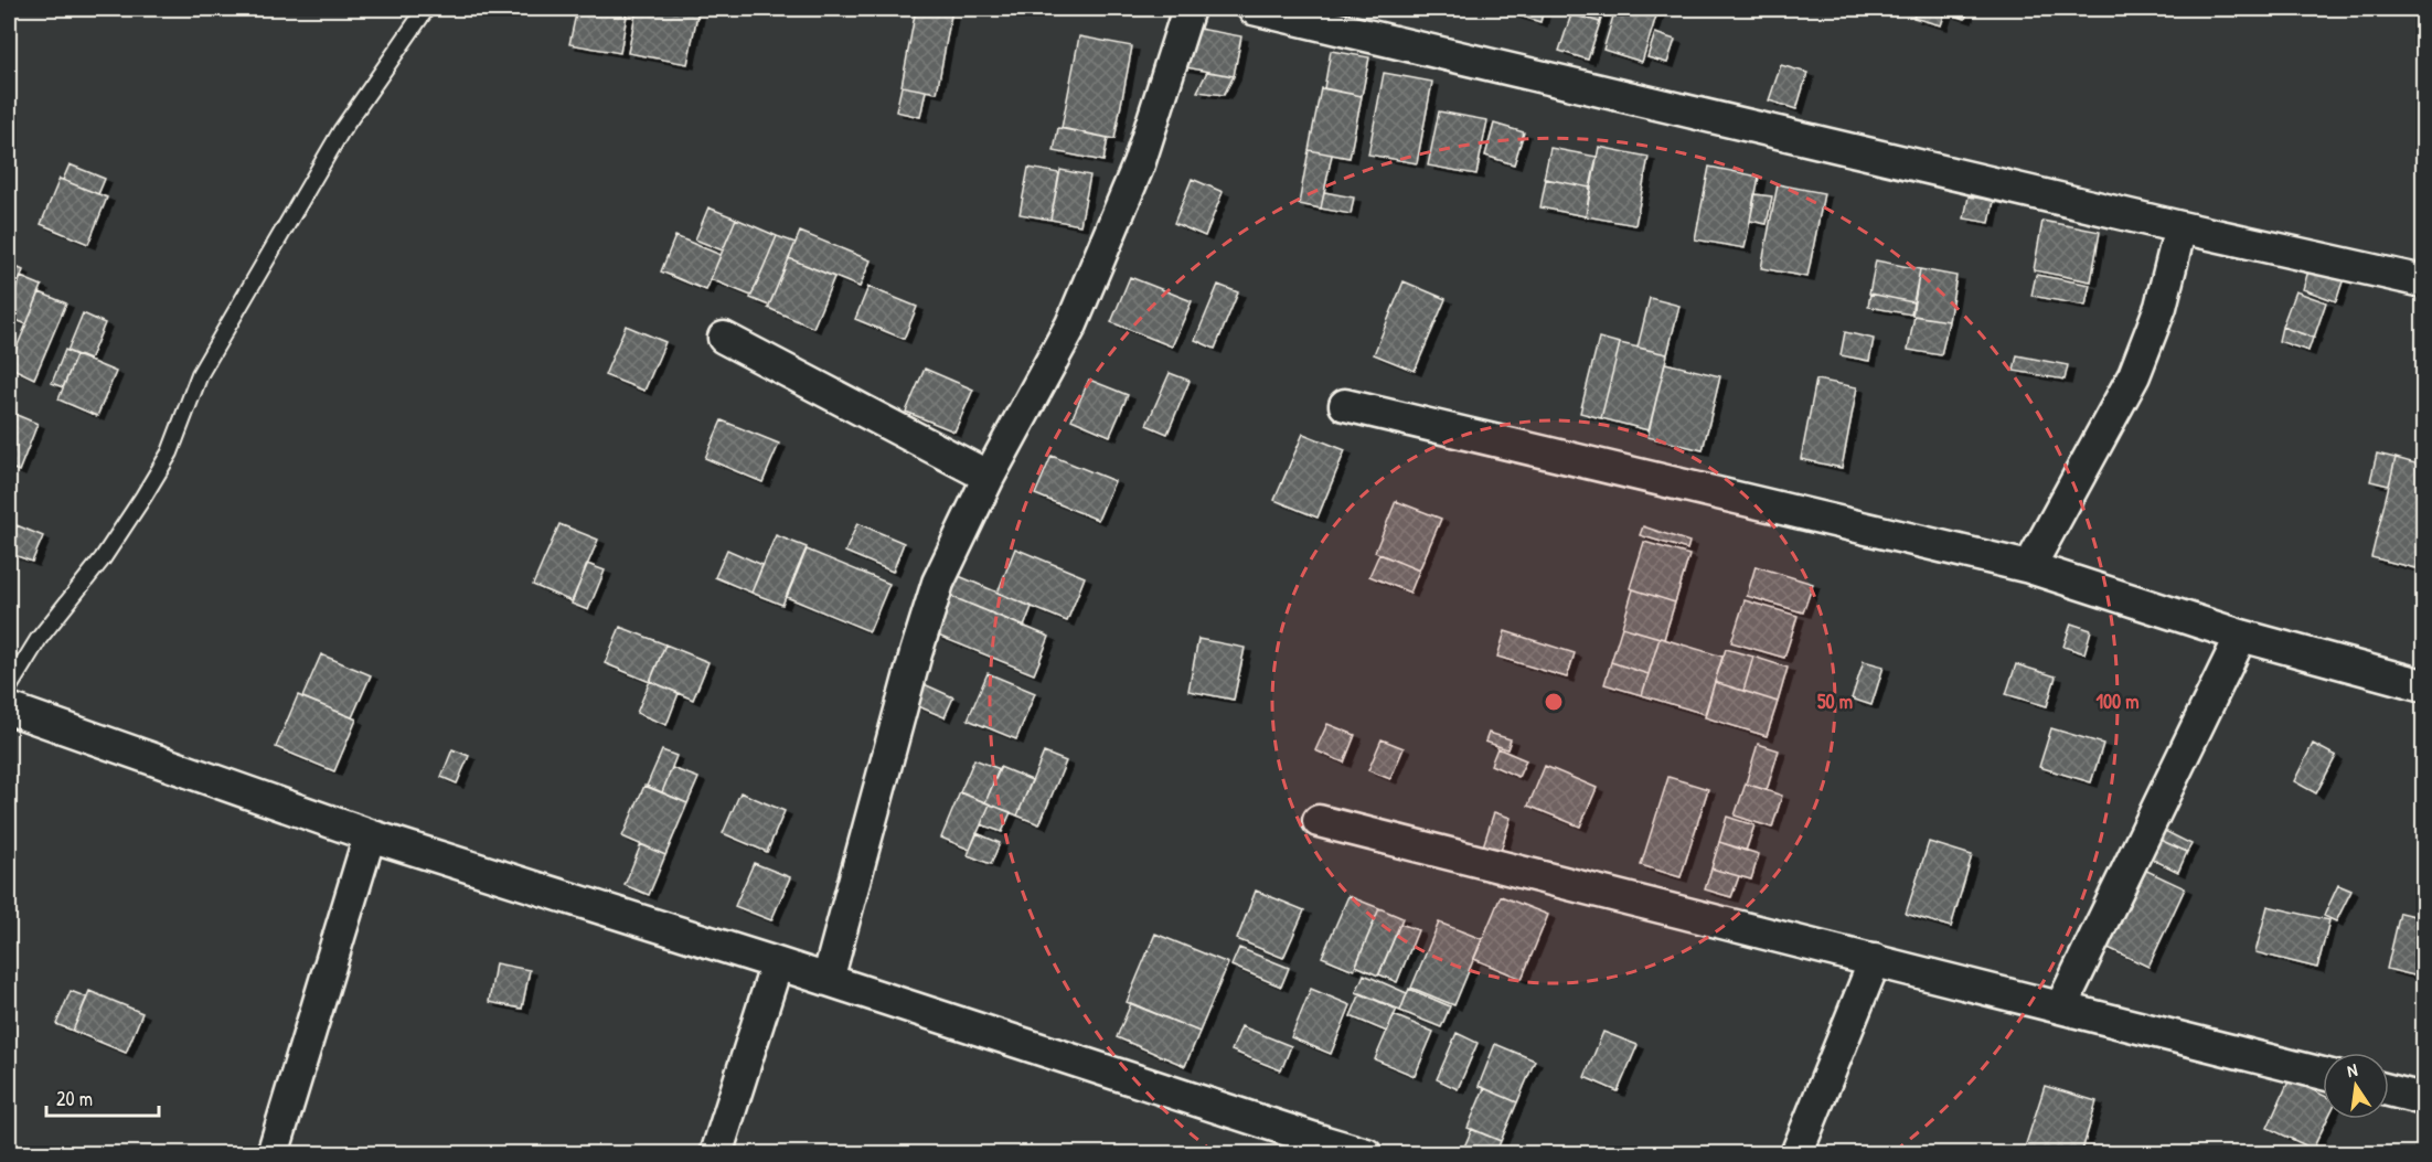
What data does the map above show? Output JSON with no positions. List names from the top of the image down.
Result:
{
  "scale_bar": "20 m",
  "north": "top",
  "rings": ["50 m", "100 m"]
}
